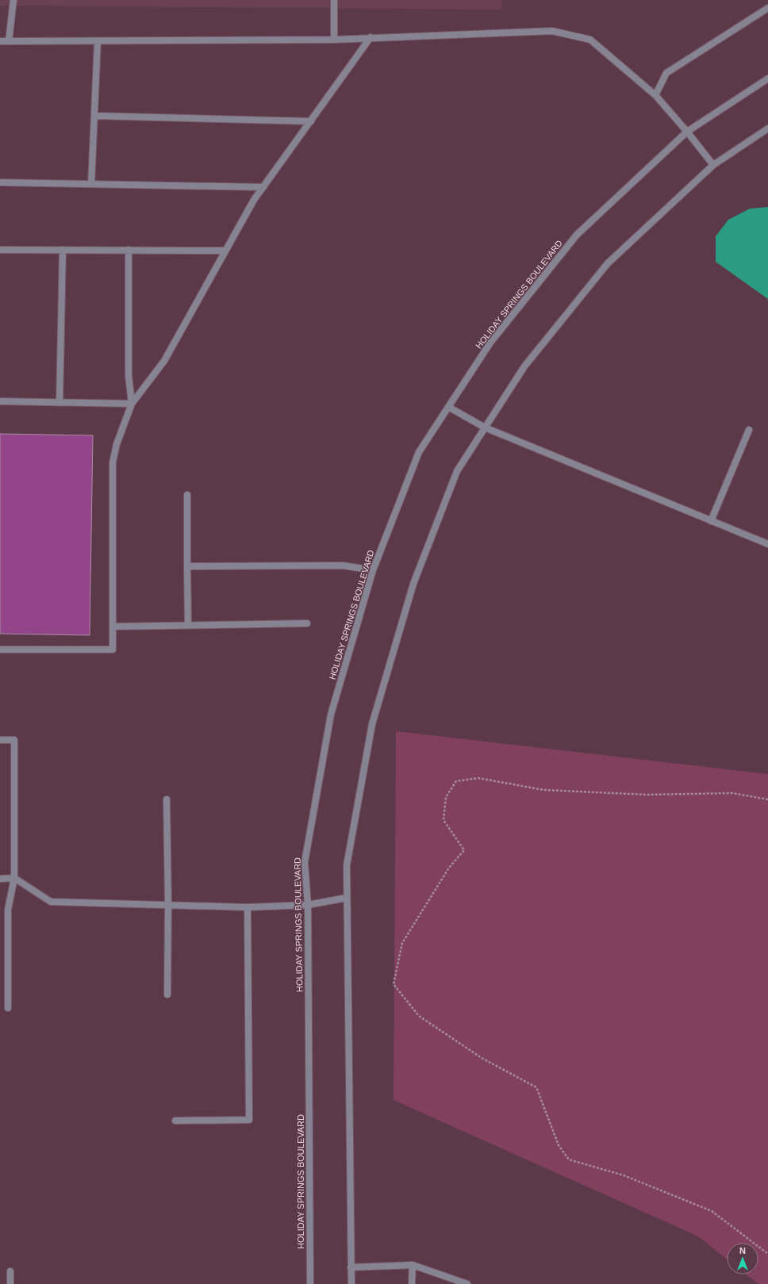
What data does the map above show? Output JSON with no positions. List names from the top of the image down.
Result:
{
  "streets": {
    "street": ["HOLIDAY SPRINGS BOULEVARD"]
  },
  "north": "top"
}
